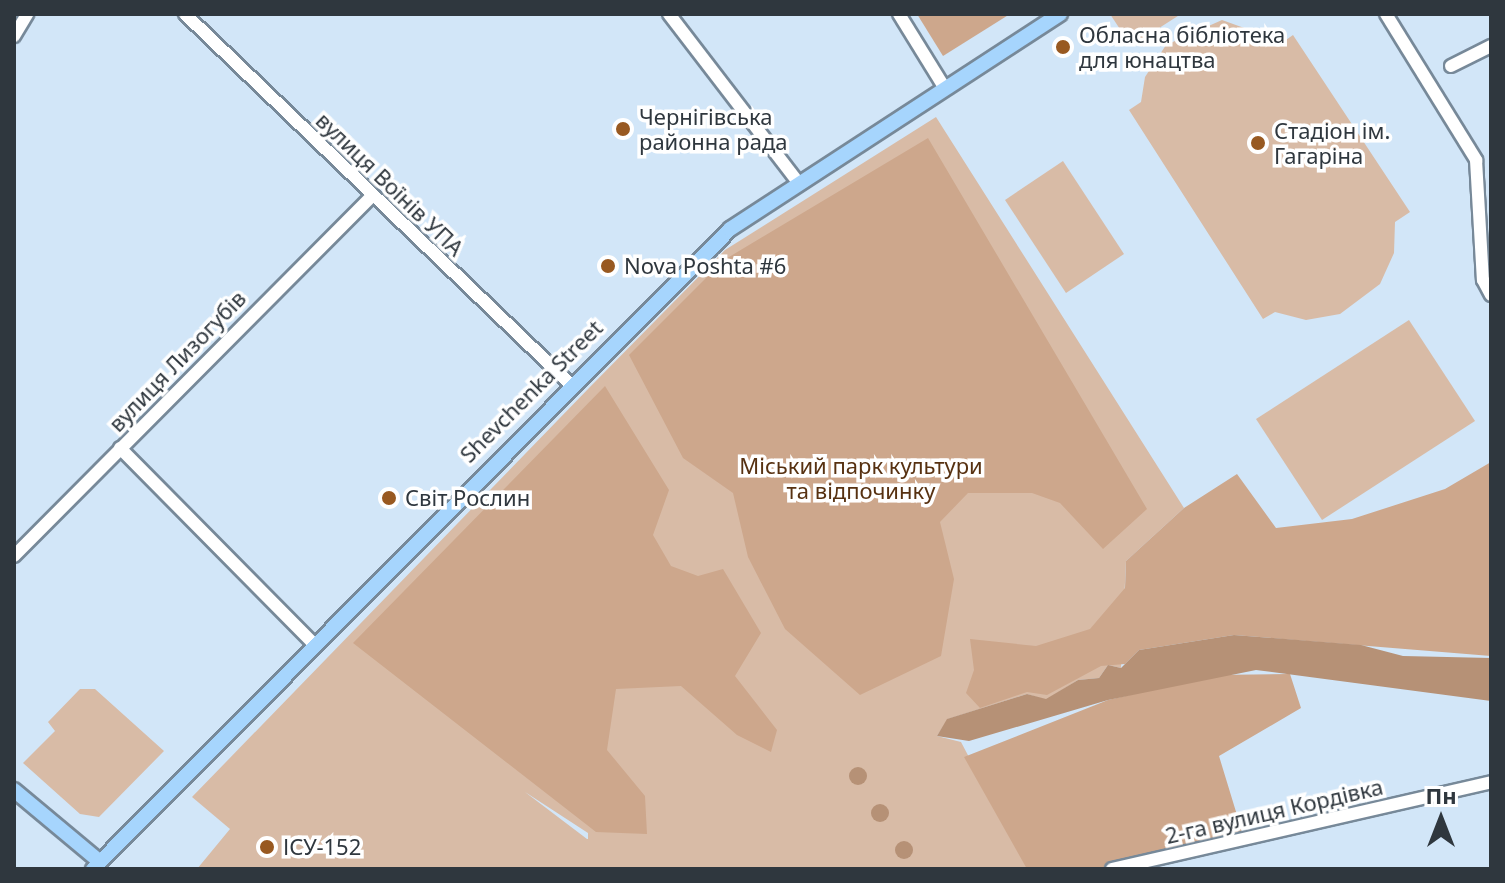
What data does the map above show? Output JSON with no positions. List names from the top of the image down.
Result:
{
  "streets": {
    "main road": ["Shevchenka Street"],
    "street": ["вулиця Воїнів УПА", "вулиця Лизогубів", "2-га вулиця Кордівка"]
  },
  "crossings": [
    ["вулиця Воїнів УПА", "вулиця Лизогубів"],
    ["вулиця Воїнів УПА", "Shevchenka Street"]
  ],
  "parks": ["Міський парк культури та відпочинку"],
  "places": [
    "Обласна бібліотека для юнацтва",
    "Чернігівська районна рада",
    "Стадіон ім. Гагаріна",
    "Nova Poshta #6",
    "Світ Рослин",
    "ІСУ-152"
  ],
  "north": "top"
}
